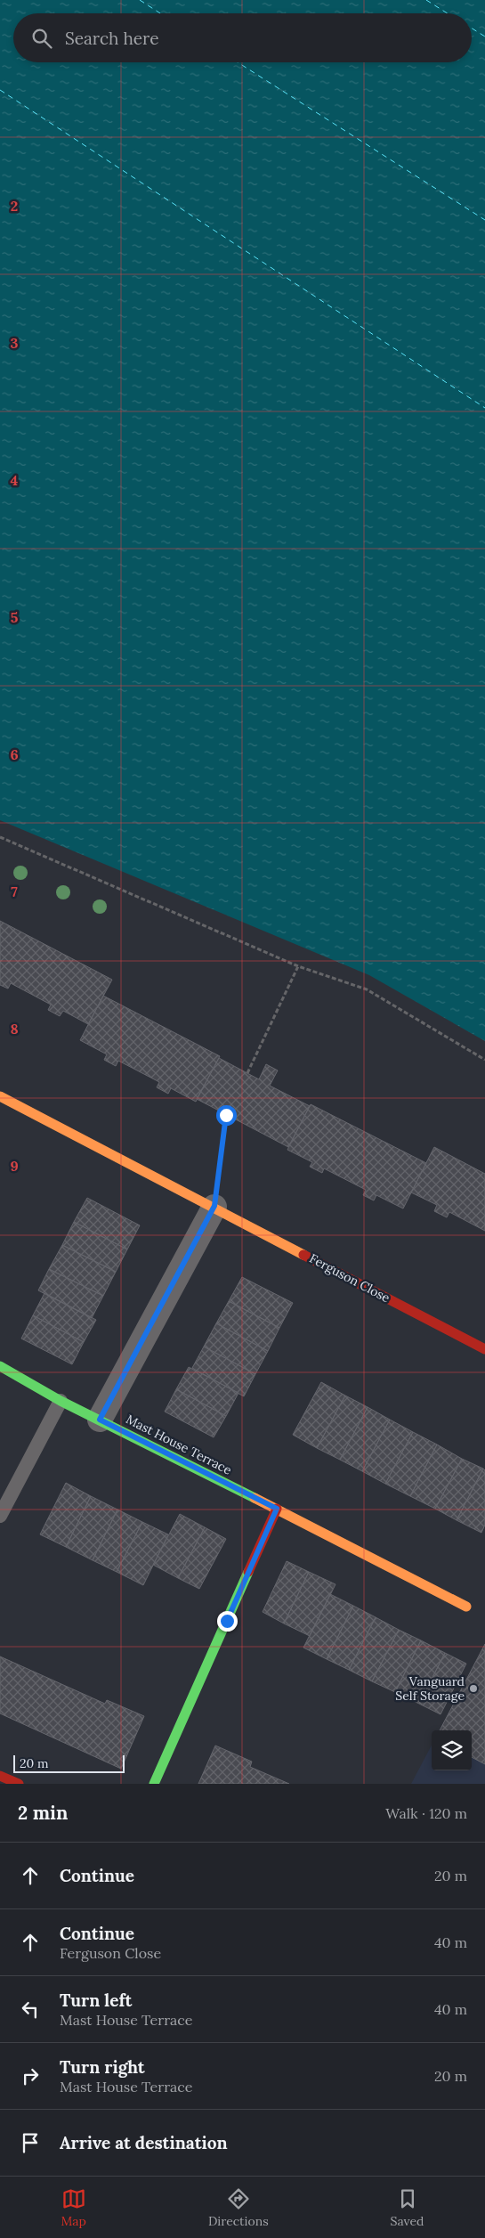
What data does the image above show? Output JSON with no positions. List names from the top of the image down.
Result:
{
  "streets": {
    "street": ["Ferguson Close", "Mast House Terrace"]
  },
  "places": ["Vanguard Self Storage"],
  "scale_bar": "20 m",
  "page": {
    "search": "Search here",
    "scale": "20 m",
    "heading": ["2 min", "Walk · 120 m"],
    "list": [
      ["Continue", "20 m"],
      ["Continue", "Ferguson Close", "40 m"],
      ["Turn left", "Mast House Terrace", "40 m"],
      ["Turn right", "Mast House Terrace", "20 m"],
      "Arrive at destination"
    ],
    "nav": ["Map", "Directions", "Saved"]
  },
  "grid": {
    "rows": [
      "2",
      "3",
      "4",
      "5",
      "6",
      "7",
      "8",
      "9"
    ]
  }
}
